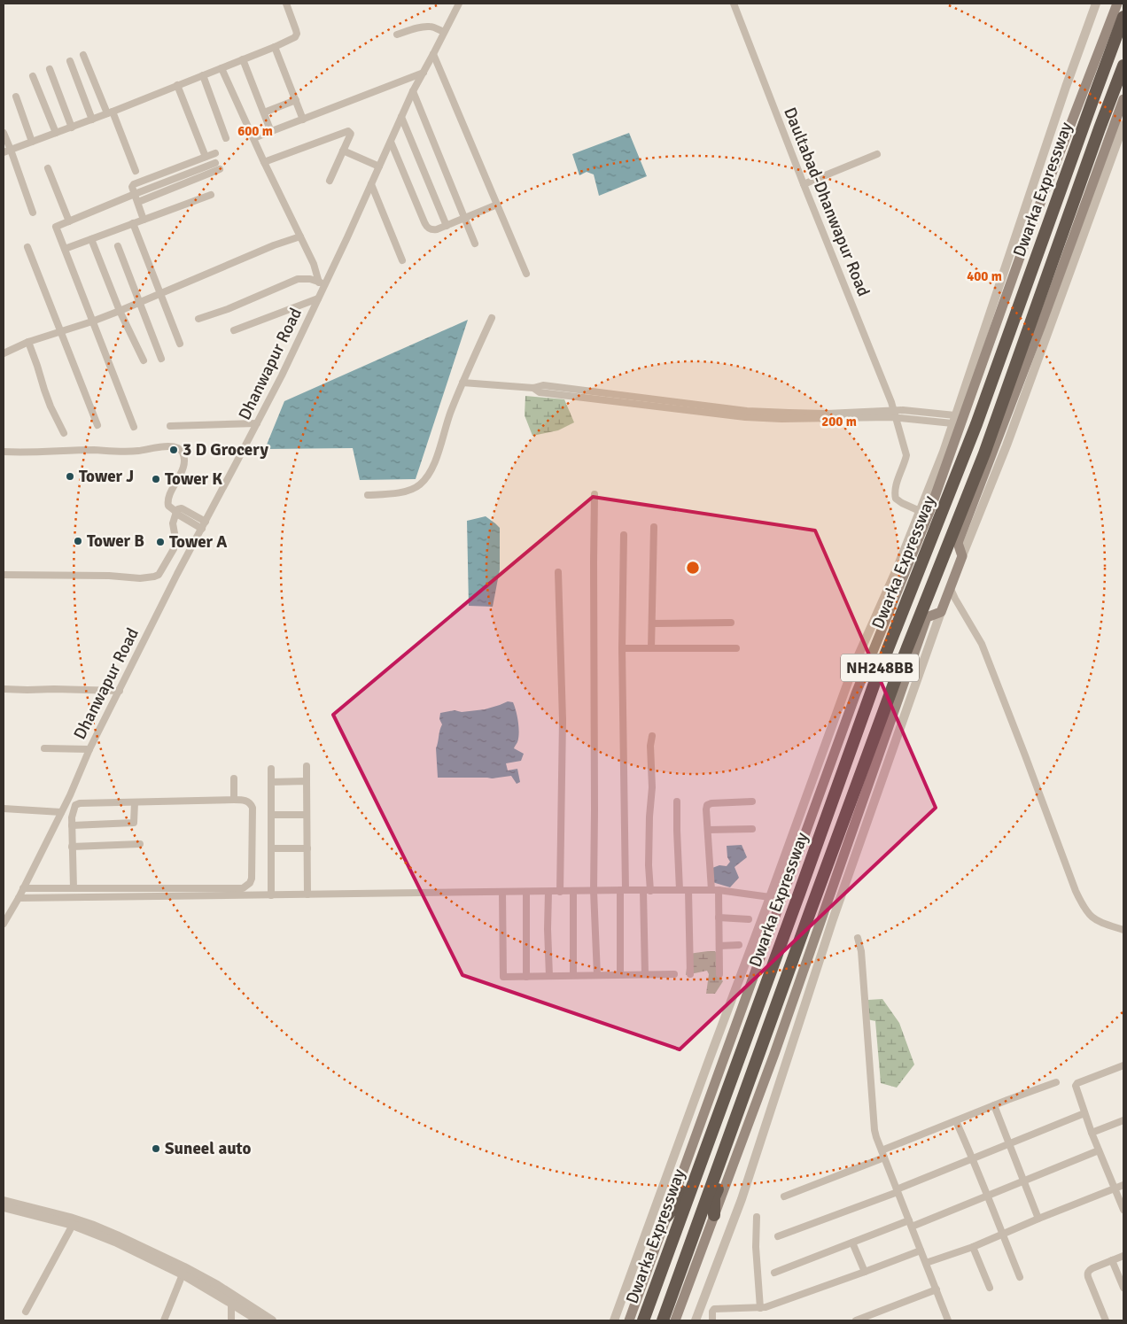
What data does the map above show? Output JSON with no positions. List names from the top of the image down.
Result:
{
  "streets": {
    "highway": ["Dwarka Expressway", "NH248BB"],
    "street": ["Daultabad-Dhanwapur Road", "Dhanwapur Road"]
  },
  "places": [
    "3 D Grocery",
    "Tower J",
    "Tower K",
    "Tower B",
    "Tower A",
    "Suneel auto"
  ],
  "rings": ["600 m", "400 m", "200 m"]
}
